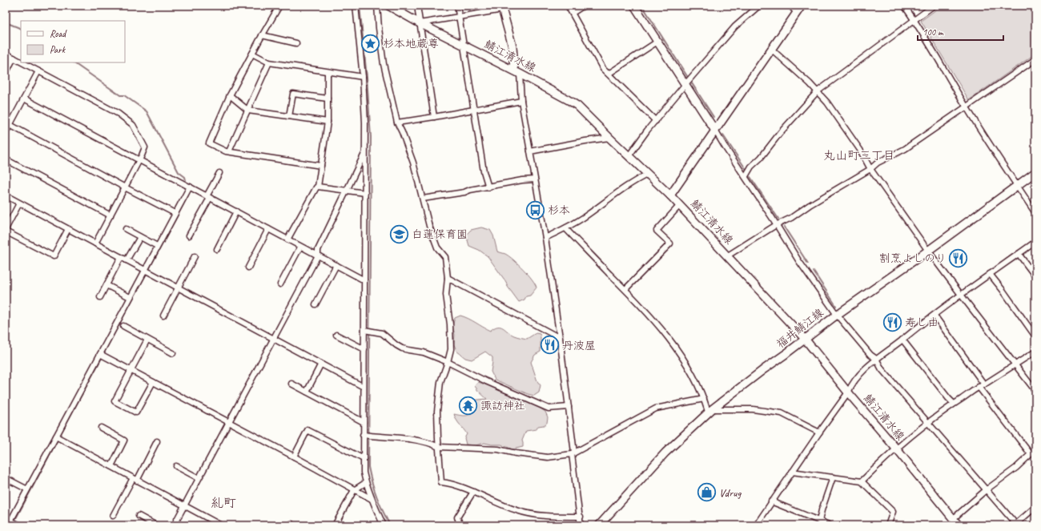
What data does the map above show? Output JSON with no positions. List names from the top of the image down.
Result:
{
  "streets": {
    "main road": ["鯖江清水線", "福井鯖江線"]
  },
  "crossings": [
    ["鯖江清水線", "福井鯖江線"]
  ],
  "districts": ["丸山町三丁目", "糺町"],
  "places": {
    "place": ["杉本地蔵尊"],
    "bus stop": ["杉本"],
    "school or university": ["白蓮保育園"],
    "restaurant": ["割烹よしのり", "寿し由", "丹波屋"],
    "temple": ["諏訪神社"],
    "shop": ["Vdrug"]
  },
  "legend": ["Road", "Park"],
  "scale_bar": "100 m"
}
